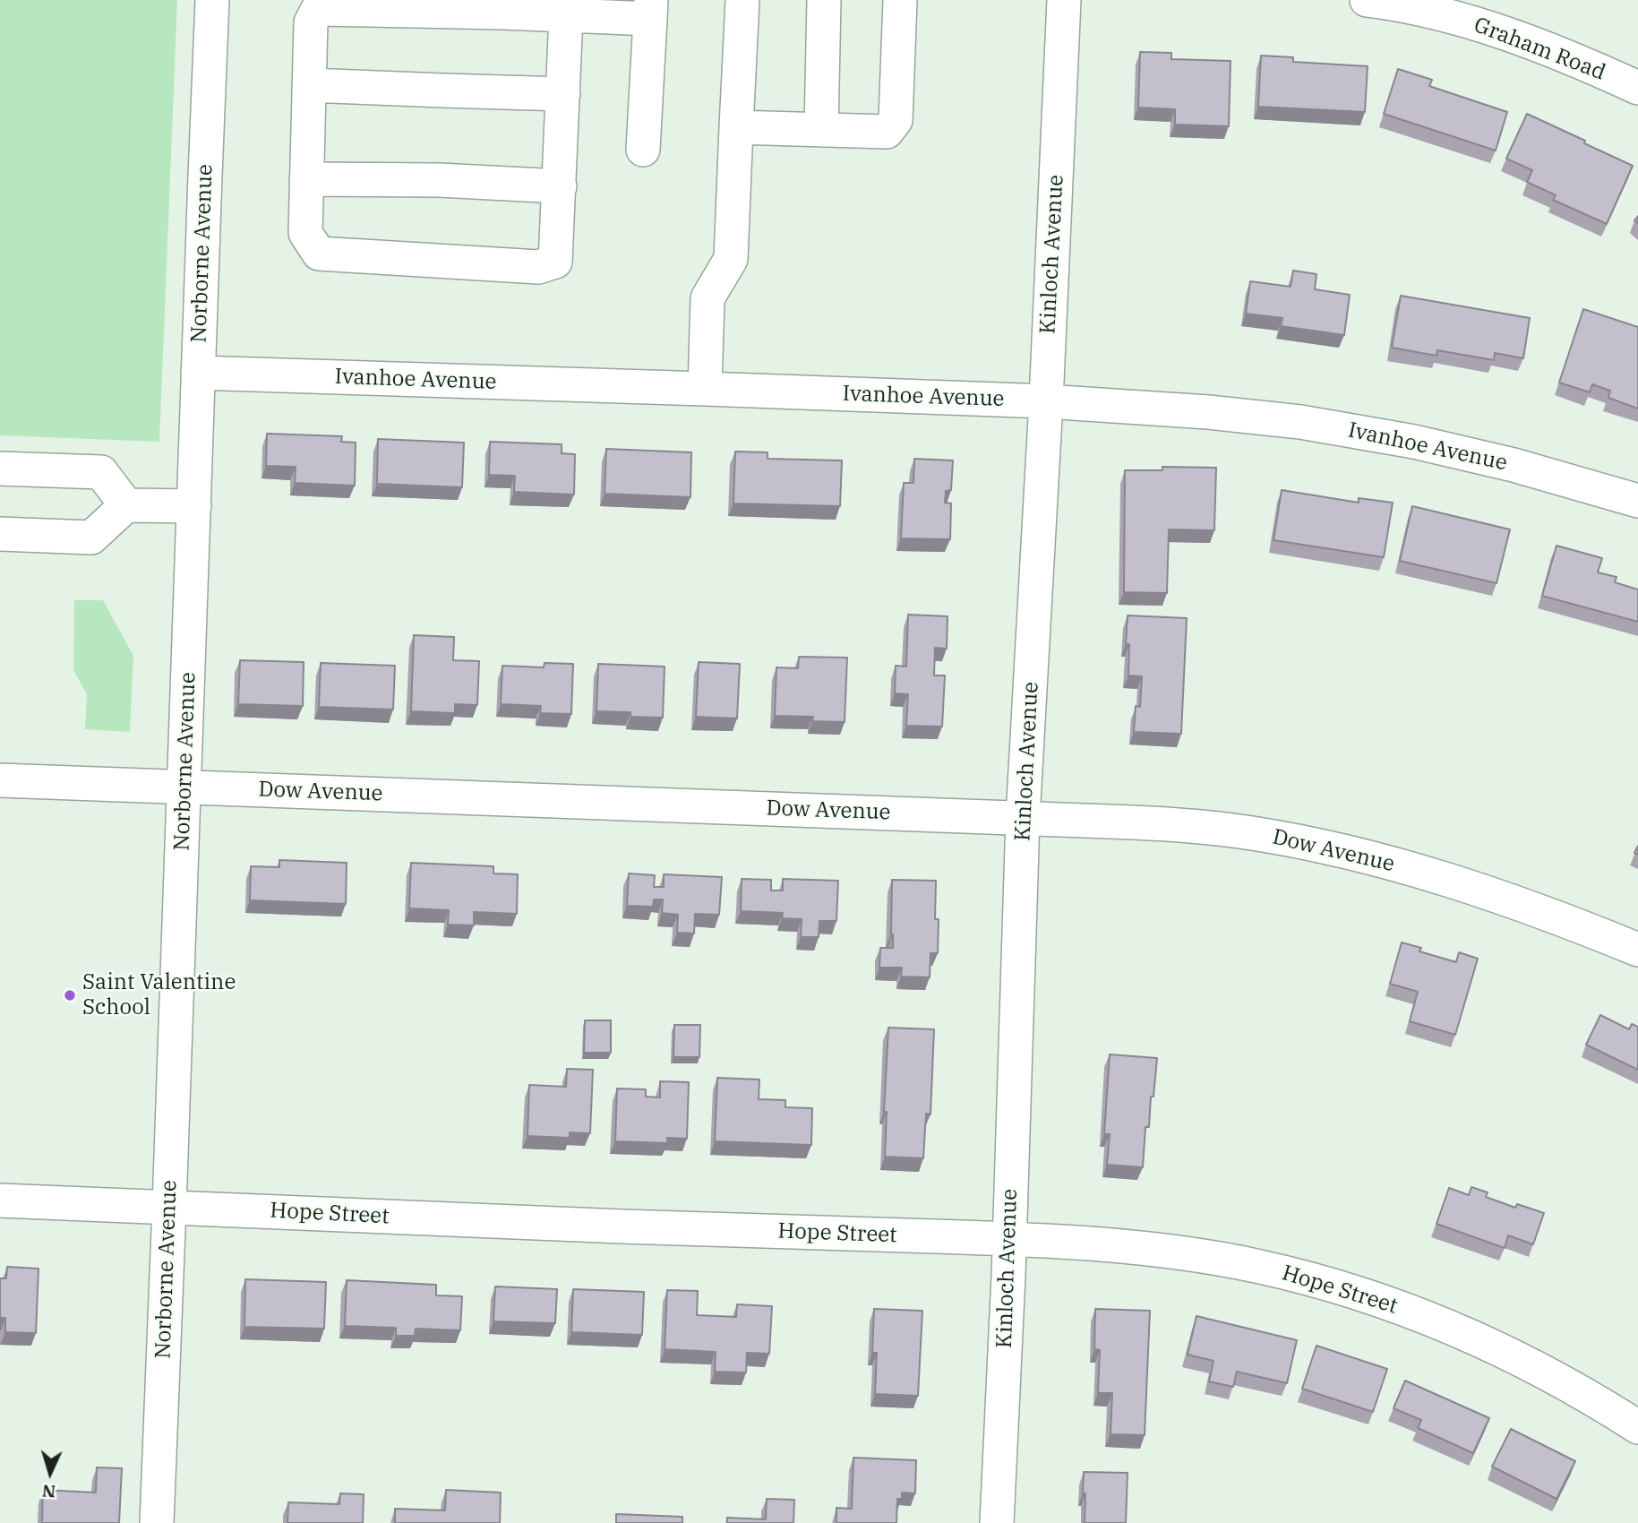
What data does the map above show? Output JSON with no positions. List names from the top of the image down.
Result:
{
  "streets": {
    "street": [
      "Graham Road",
      "Norborne Avenue",
      "Kinloch Avenue",
      "Ivanhoe Avenue",
      "Dow Avenue",
      "Hope Street"
    ]
  },
  "crossings": [
    ["Norborne Avenue", "Ivanhoe Avenue"],
    ["Norborne Avenue", "Dow Avenue"],
    ["Norborne Avenue", "Hope Street"],
    ["Kinloch Avenue", "Ivanhoe Avenue"],
    ["Kinloch Avenue", "Dow Avenue"],
    ["Kinloch Avenue", "Hope Street"]
  ],
  "places": ["Saint Valentine School"],
  "north": "bottom"
}
